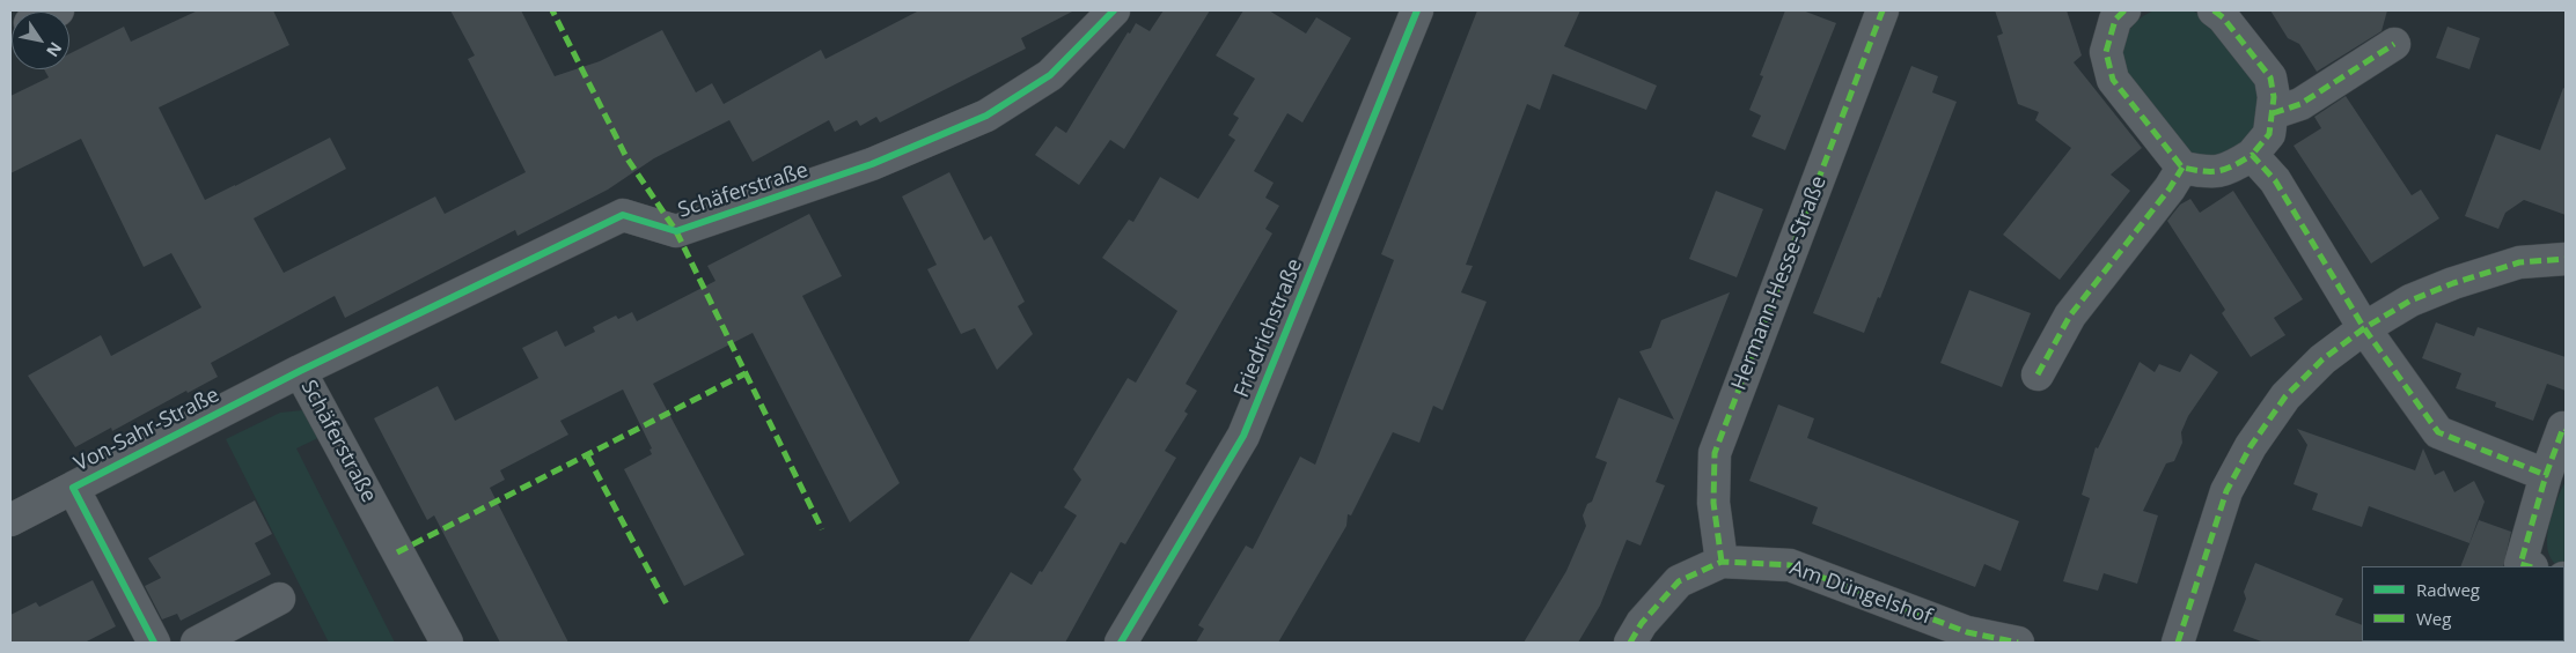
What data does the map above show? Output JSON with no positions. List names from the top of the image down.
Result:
{
  "streets": {
    "street": [
      "Schäferstraße",
      "Hermann-Hesse-Straße",
      "Friedrichstraße",
      "Von-Sahr-Straße",
      "Am Düngelshof"
    ]
  },
  "crossings": [
    ["Schäferstraße", "Von-Sahr-Straße"],
    ["Hermann-Hesse-Straße", "Am Düngelshof"]
  ],
  "legend": ["Radweg", "Weg"],
  "north": "bottom right"
}
